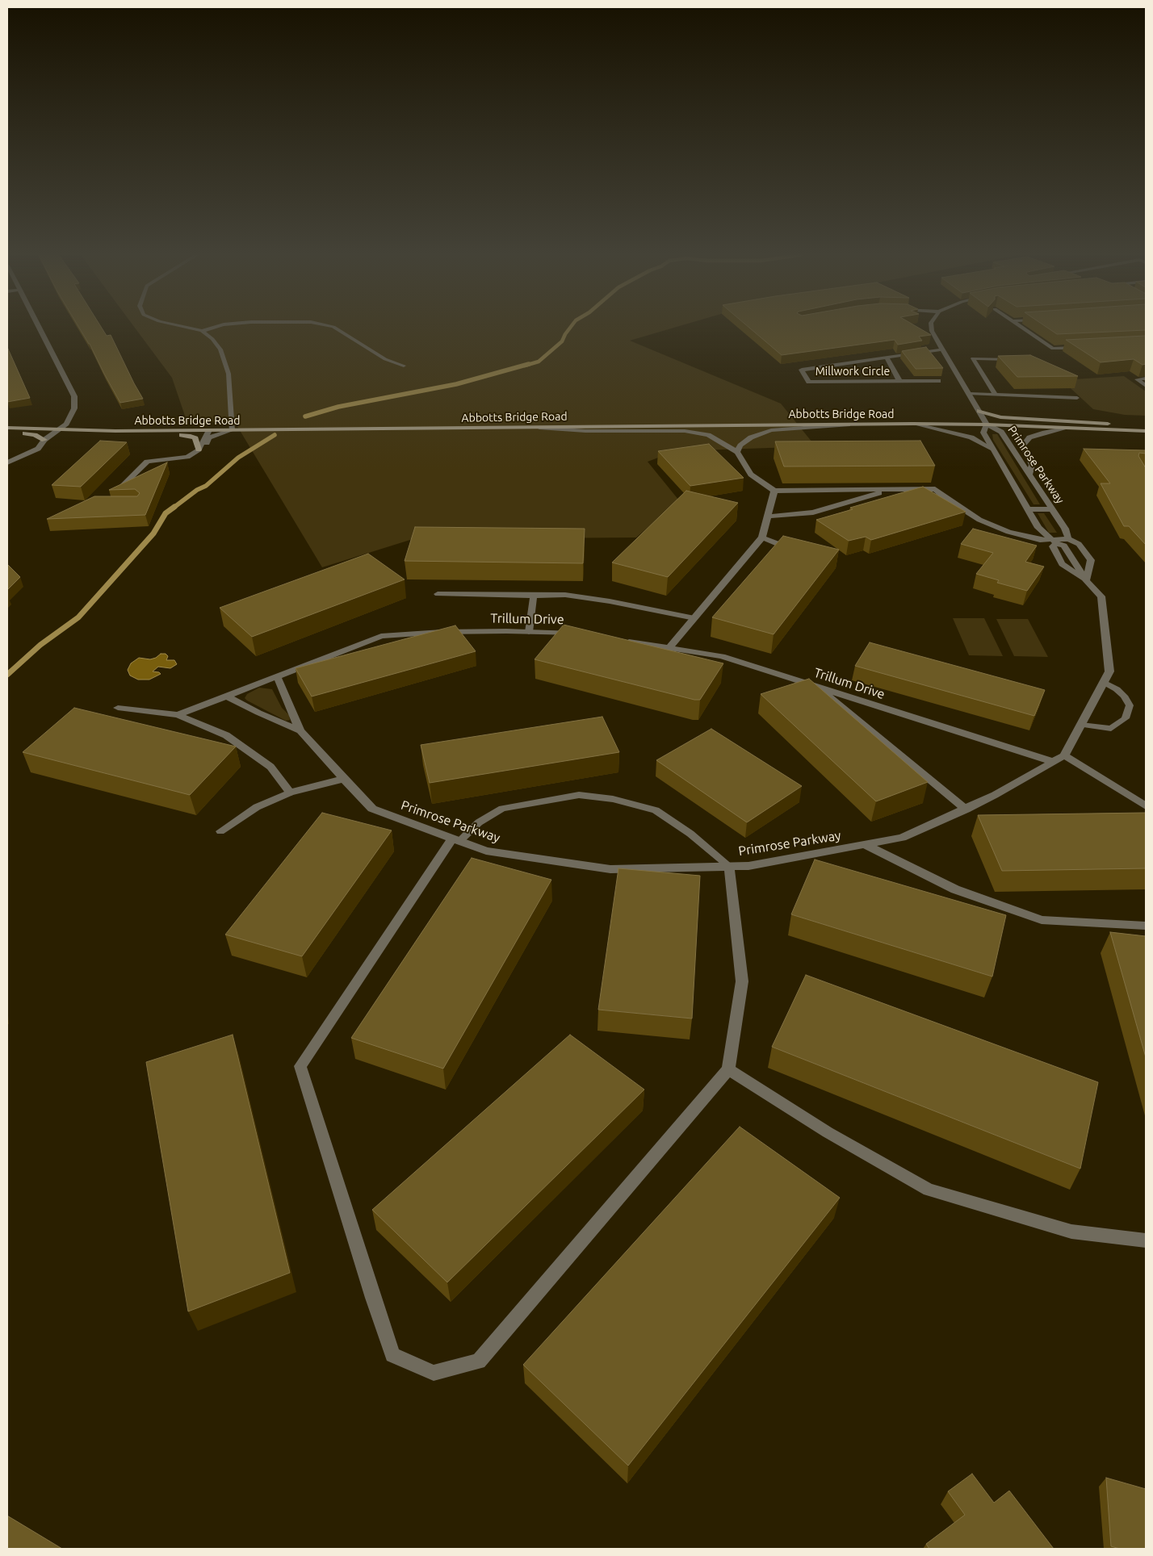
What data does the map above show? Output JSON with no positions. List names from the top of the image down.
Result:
{
  "streets": {
    "main road": ["Abbotts Bridge Road"],
    "street": ["Millwork Circle", "Primrose Parkway", "Trillum Drive"]
  },
  "crossings": [
    ["Abbotts Bridge Road", "Primrose Parkway"],
    ["Primrose Parkway", "Trillum Drive"]
  ]
}
